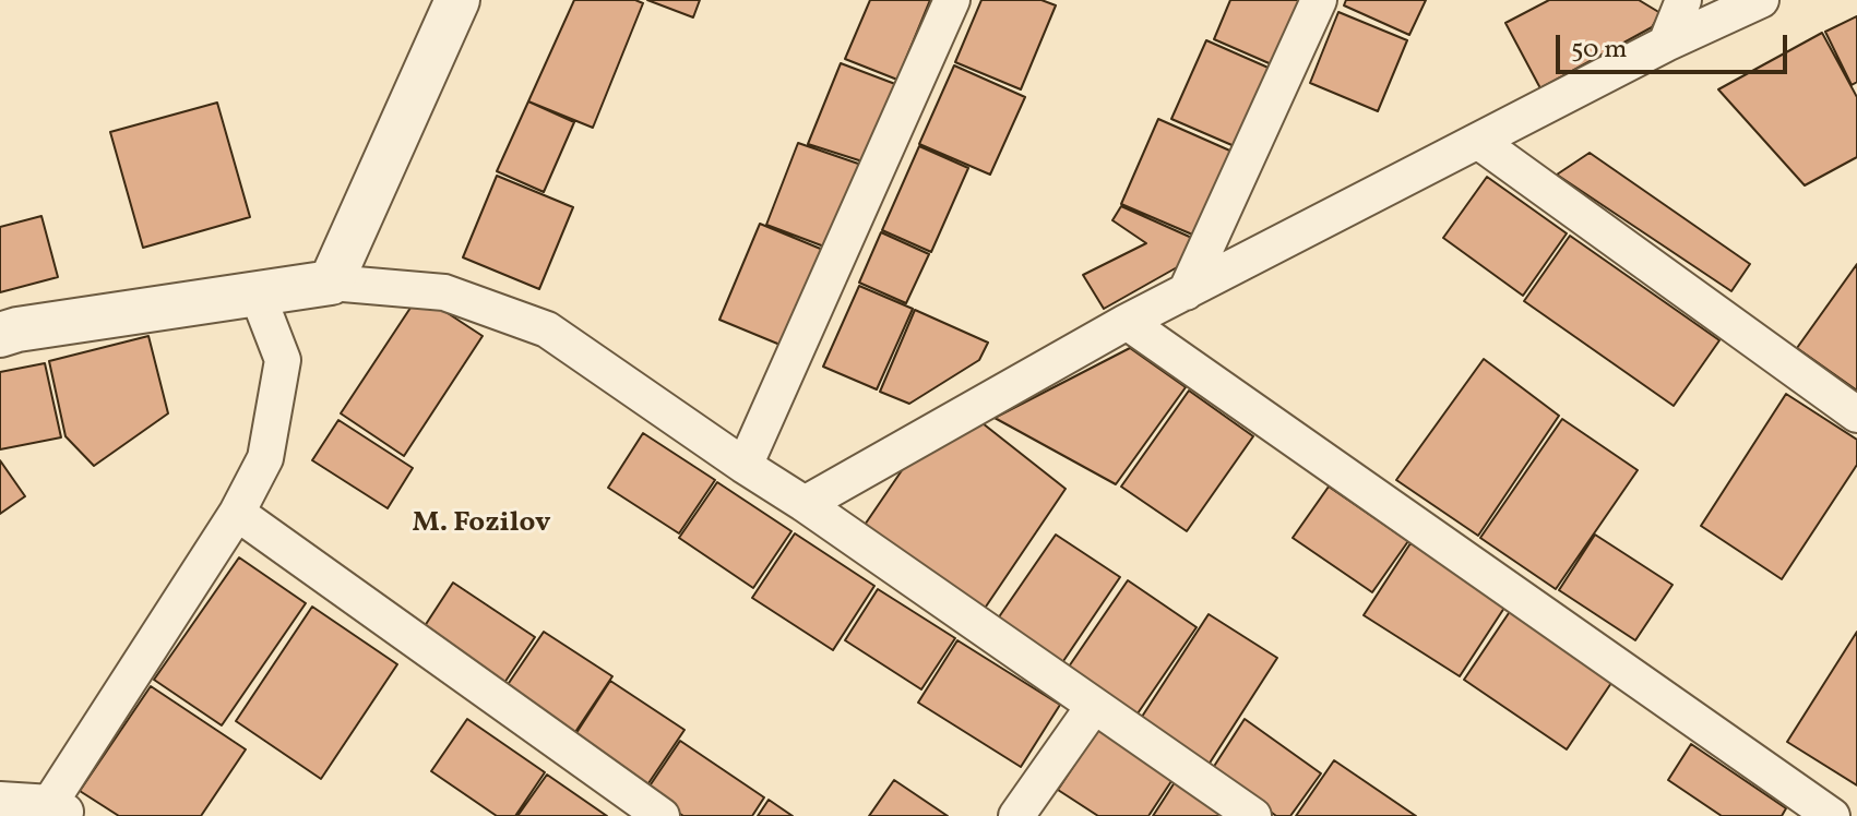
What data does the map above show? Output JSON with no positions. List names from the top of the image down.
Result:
{
  "districts": ["M. Fozilov"],
  "scale_bar": "50 m"
}
